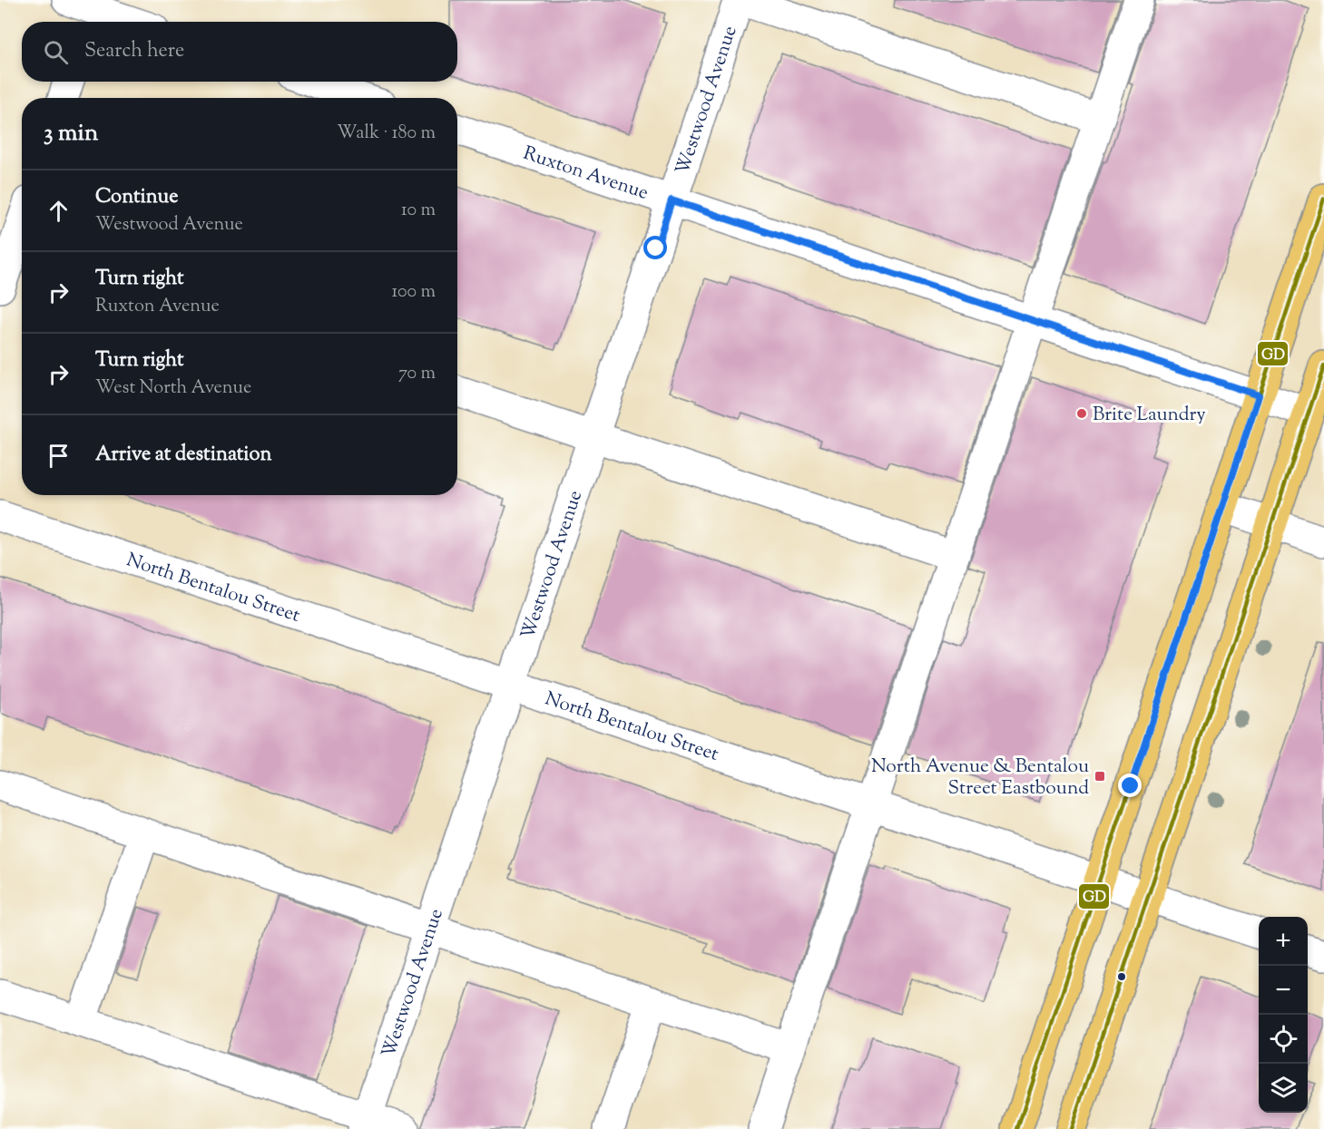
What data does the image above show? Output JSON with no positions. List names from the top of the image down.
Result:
{
  "streets": {
    "street": ["Westwood Avenue", "Ruxton Avenue", "North Bentalou Street"]
  },
  "crossings": [
    ["Westwood Avenue", "Ruxton Avenue"],
    ["Westwood Avenue", "North Bentalou Street"]
  ],
  "places": {
    "other": ["Brite Laundry"],
    "transit": ["North Avenue & Bentalou Street Eastbound"]
  },
  "lines": ["transit line GD"],
  "page": {
    "search": "Search here",
    "heading": ["3 min", "Walk · 180 m"],
    "list": [
      ["Continue", "Westwood Avenue", "10 m"],
      ["Turn right", "Ruxton Avenue", "100 m"],
      ["Turn right", "West North Avenue", "70 m"],
      "Arrive at destination"
    ],
    "map_buttons": ["+", "−"]
  }
}
